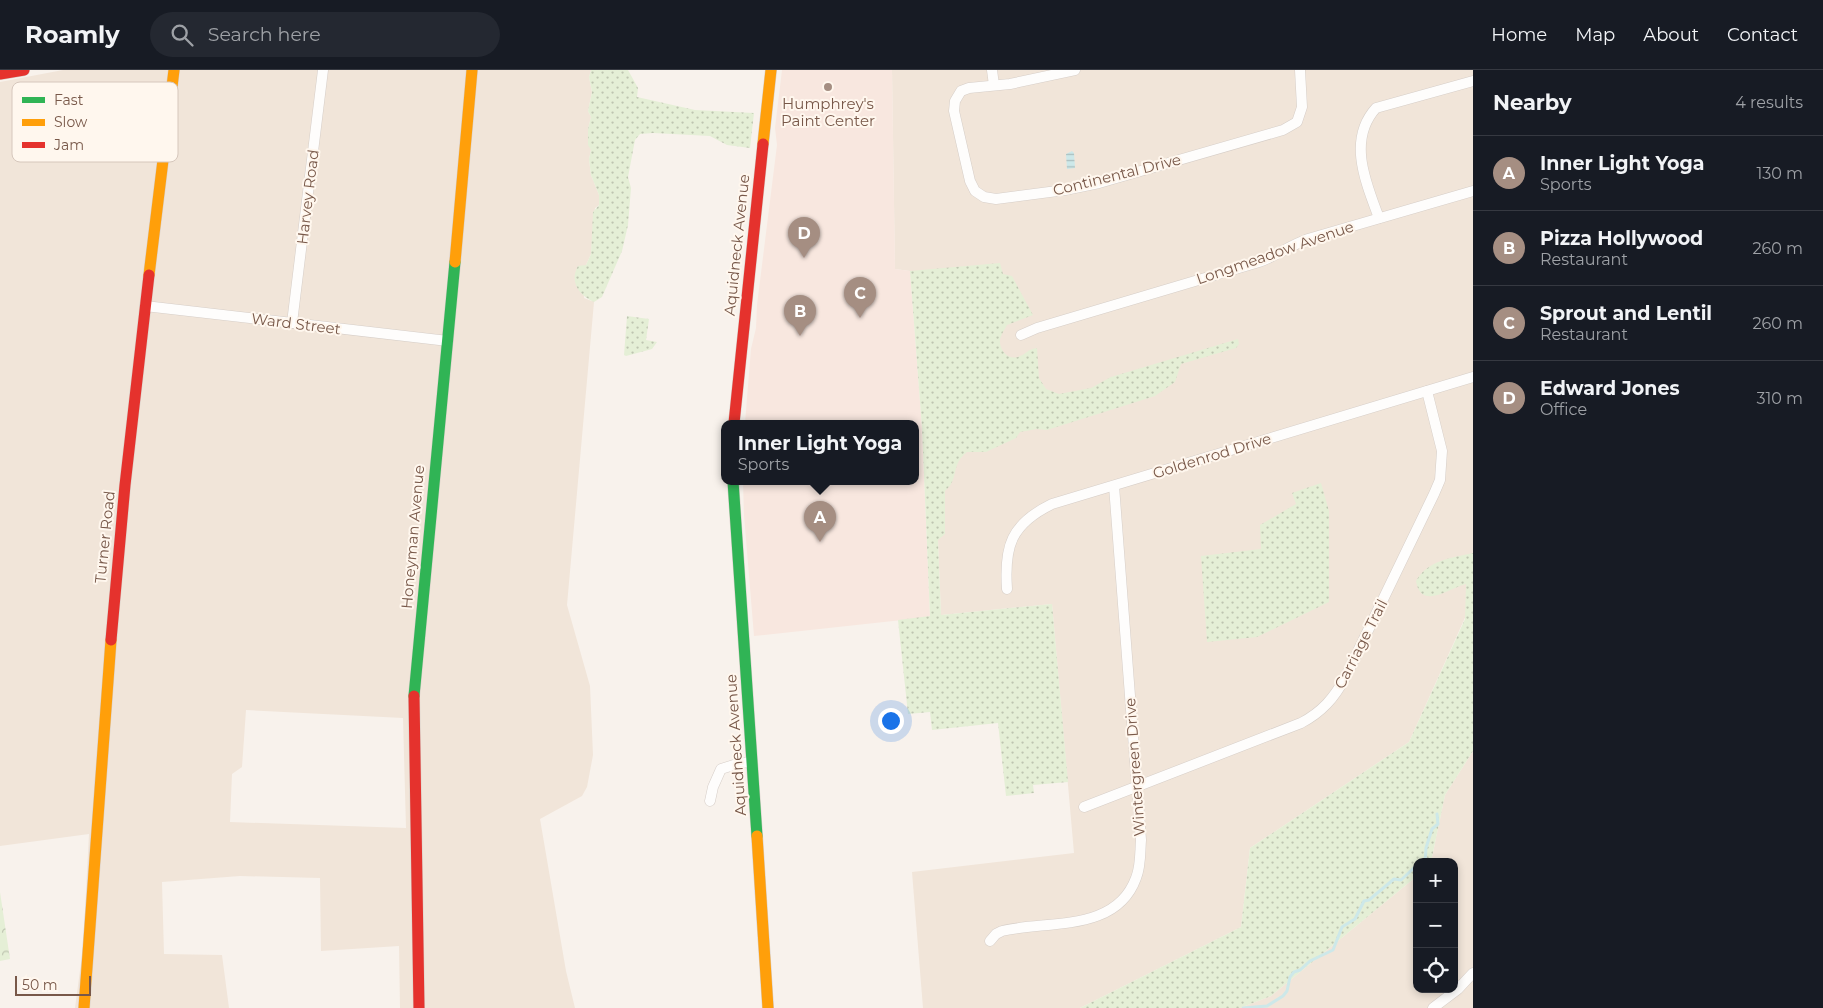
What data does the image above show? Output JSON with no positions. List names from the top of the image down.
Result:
{
  "streets": {
    "street": [
      "Continental Drive",
      "Harvey Road",
      "Aquidneck Avenue",
      "Longmeadow Avenue",
      "Ward Street",
      "Goldenrod Drive",
      "Turner Road",
      "Honeyman Avenue",
      "Carriage Trail",
      "Wintergreen Drive"
    ]
  },
  "crossings": [
    ["Harvey Road", "Ward Street"],
    ["Ward Street", "Turner Road"],
    ["Ward Street", "Honeyman Avenue"],
    ["Goldenrod Drive", "Carriage Trail"],
    ["Goldenrod Drive", "Wintergreen Drive"],
    ["Carriage Trail", "Wintergreen Drive"]
  ],
  "places": ["Humphrey's Paint Center"],
  "legend": ["Fast", "Slow", "Jam"],
  "scale_bar": "50 m",
  "page": {
    "header": "Roamly",
    "search": "Search here",
    "nav": [
      "Home",
      "Map",
      "About",
      "Contact"
    ],
    "heading": ["Nearby", "4 results"],
    "list": [
      {
        "mark": "A",
        "name": "Inner Light Yoga",
        "note": "Sports",
        "value": "130 m"
      },
      {
        "mark": "B",
        "name": "Pizza Hollywood",
        "note": "Restaurant",
        "value": "260 m"
      },
      {
        "mark": "C",
        "name": "Sprout and Lentil",
        "note": "Restaurant",
        "value": "260 m"
      },
      {
        "mark": "D",
        "name": "Edward Jones",
        "note": "Office",
        "value": "310 m"
      }
    ],
    "pins": [
      "D",
      "C",
      "B",
      "A"
    ],
    "popup": ["Inner Light Yoga", "Sports"],
    "map_buttons": ["+", "−"],
    "scale": "50 m"
  }
}
